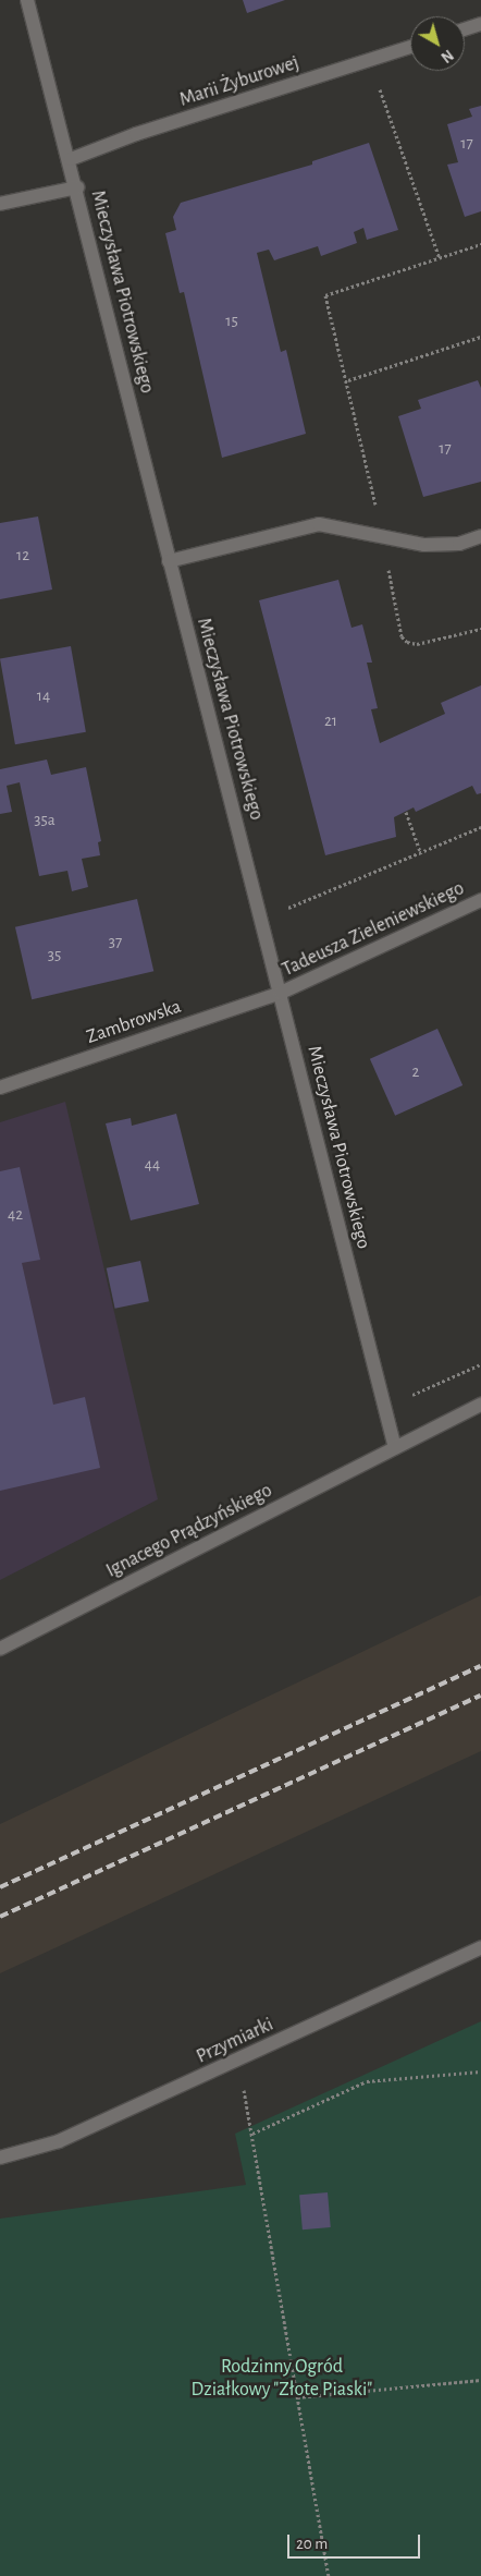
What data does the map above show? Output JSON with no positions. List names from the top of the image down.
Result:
{
  "streets": {
    "street": [
      "Marii Żyburowej",
      "Mieczysława Piotrowskiego",
      "Tadeusza Zieleniewskiego",
      "Zambrowska",
      "Ignacego Prądzyńskiego",
      "Przymiarki"
    ]
  },
  "crossings": [
    ["Marii Żyburowej", "Mieczysława Piotrowskiego"],
    ["Mieczysława Piotrowskiego", "Tadeusza Zieleniewskiego"],
    ["Mieczysława Piotrowskiego", "Zambrowska"],
    ["Mieczysława Piotrowskiego", "Ignacego Prądzyńskiego"],
    ["Tadeusza Zieleniewskiego", "Zambrowska"]
  ],
  "parks": ["Rodzinny Ogród Działkowy \"Złote Piaski\""],
  "house_numbers": [
    "17",
    "15",
    "17",
    "12",
    "14",
    "21",
    "35a",
    "37",
    "35",
    "2",
    "44",
    "42"
  ],
  "scale_bar": "20 m",
  "north": "bottom right"
}
